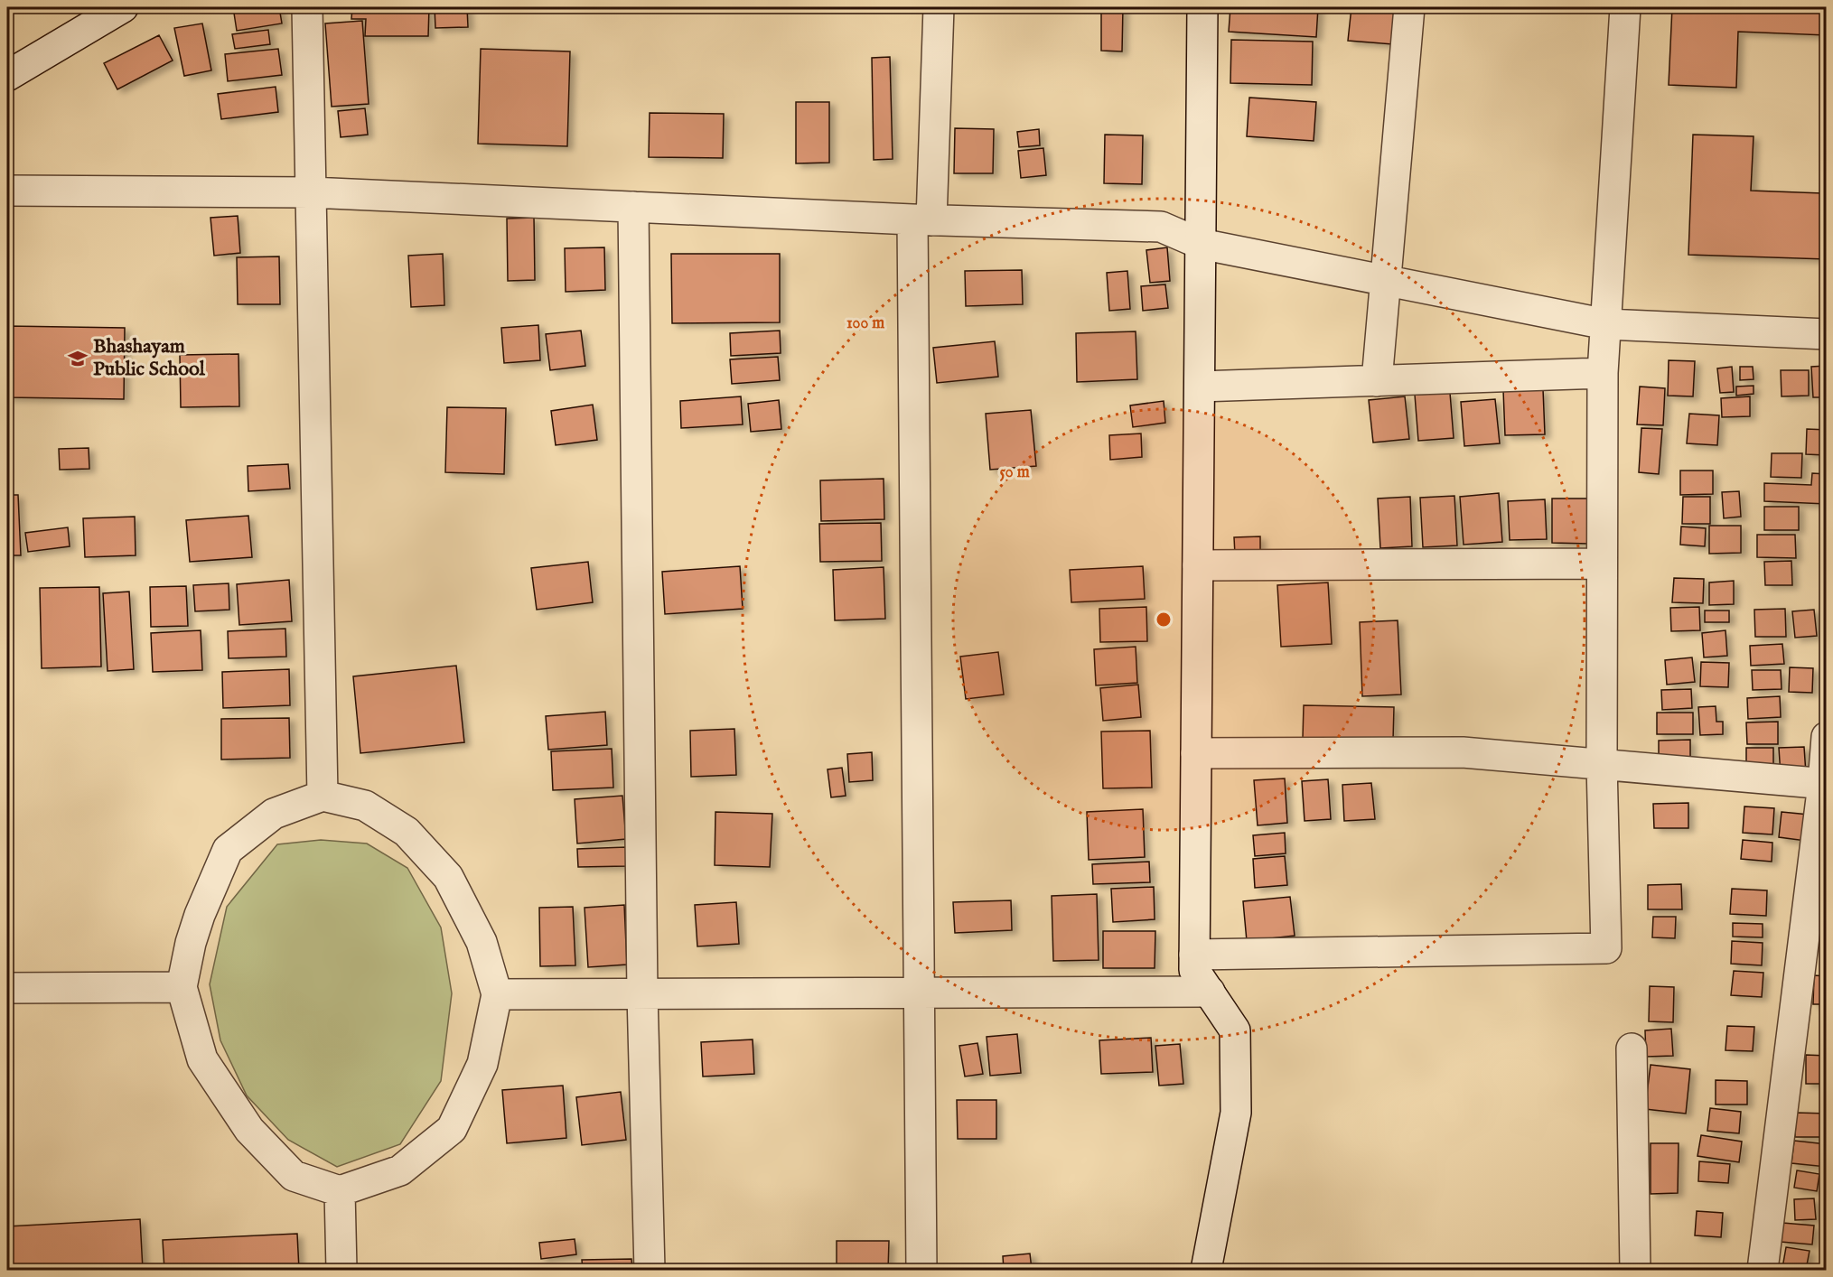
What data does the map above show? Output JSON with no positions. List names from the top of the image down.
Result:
{
  "places": {
    "school or university": ["Bhashayam Public School"]
  },
  "rings": ["100 m", "50 m"]
}
